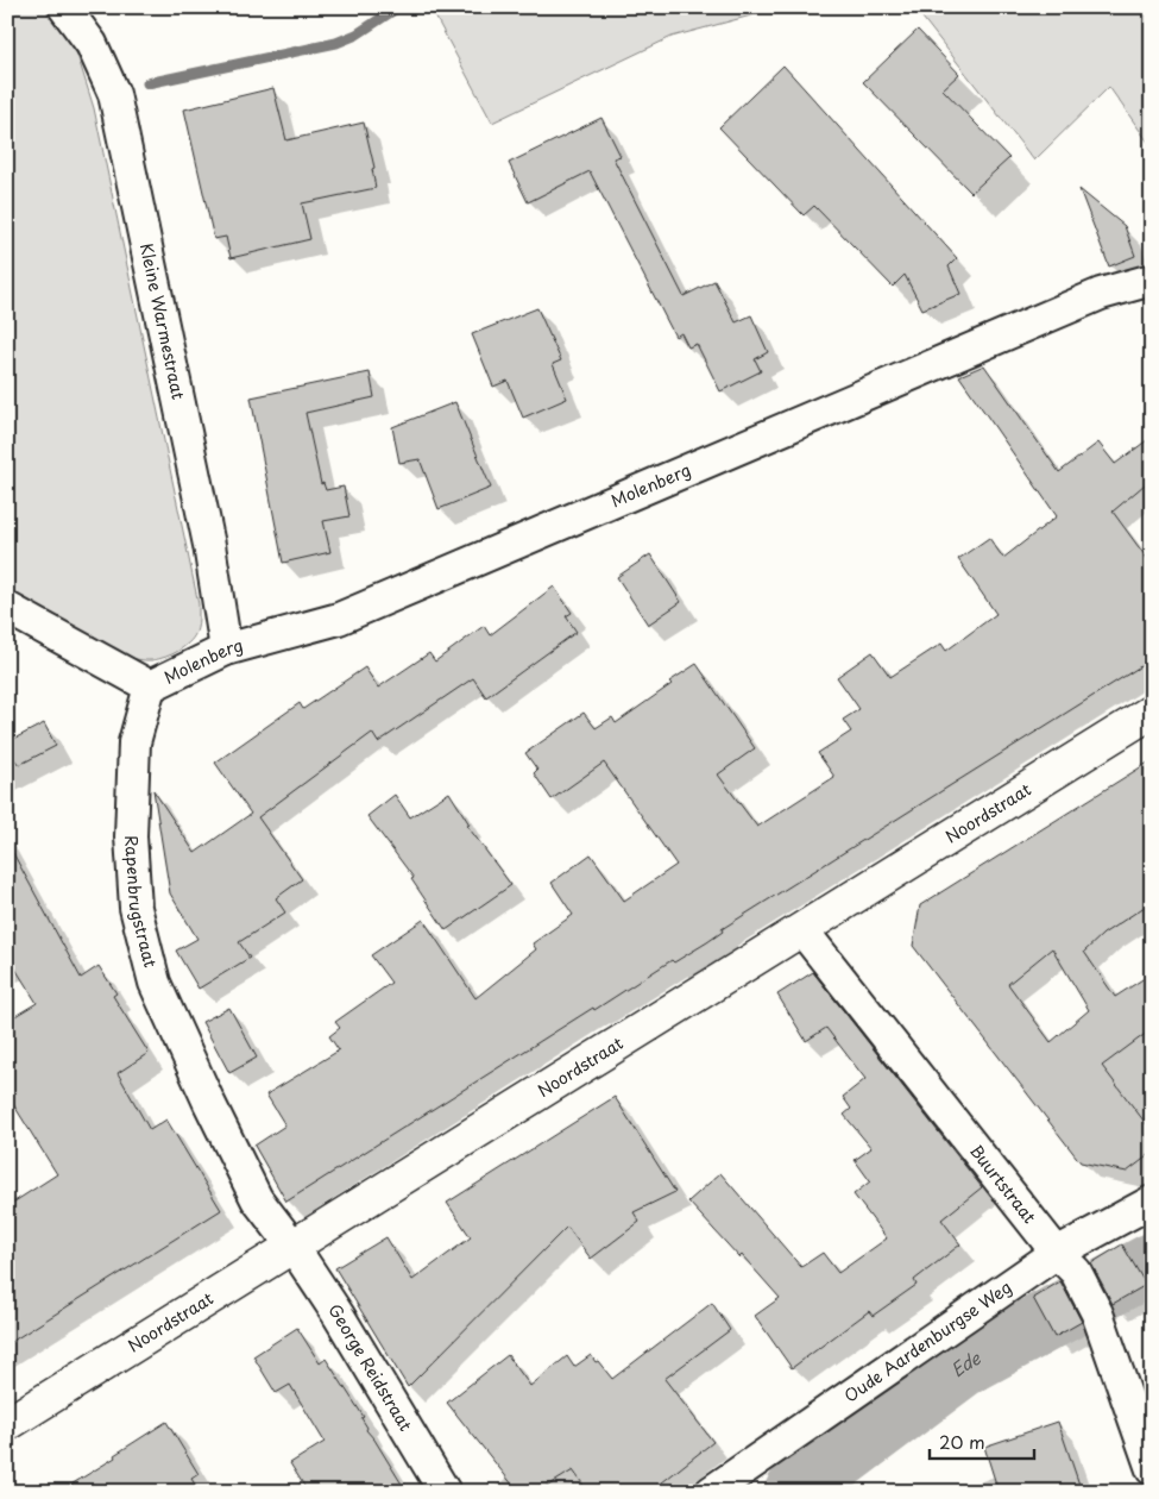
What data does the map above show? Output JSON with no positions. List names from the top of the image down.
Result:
{
  "streets": {
    "street": [
      "Kleine Warmestraat",
      "Molenberg",
      "Noordstraat",
      "Rapenbrugstraat",
      "Buurtstraat",
      "Oude Aardenburgse Weg",
      "George Reidstraat"
    ]
  },
  "crossings": [
    ["Kleine Warmestraat", "Molenberg"],
    ["Molenberg", "Rapenbrugstraat"],
    ["Noordstraat", "Rapenbrugstraat"],
    ["Noordstraat", "Buurtstraat"],
    ["Noordstraat", "George Reidstraat"],
    ["Rapenbrugstraat", "George Reidstraat"],
    ["Buurtstraat", "Oude Aardenburgse Weg"]
  ],
  "water": ["Ede"],
  "scale_bar": "20 m"
}
